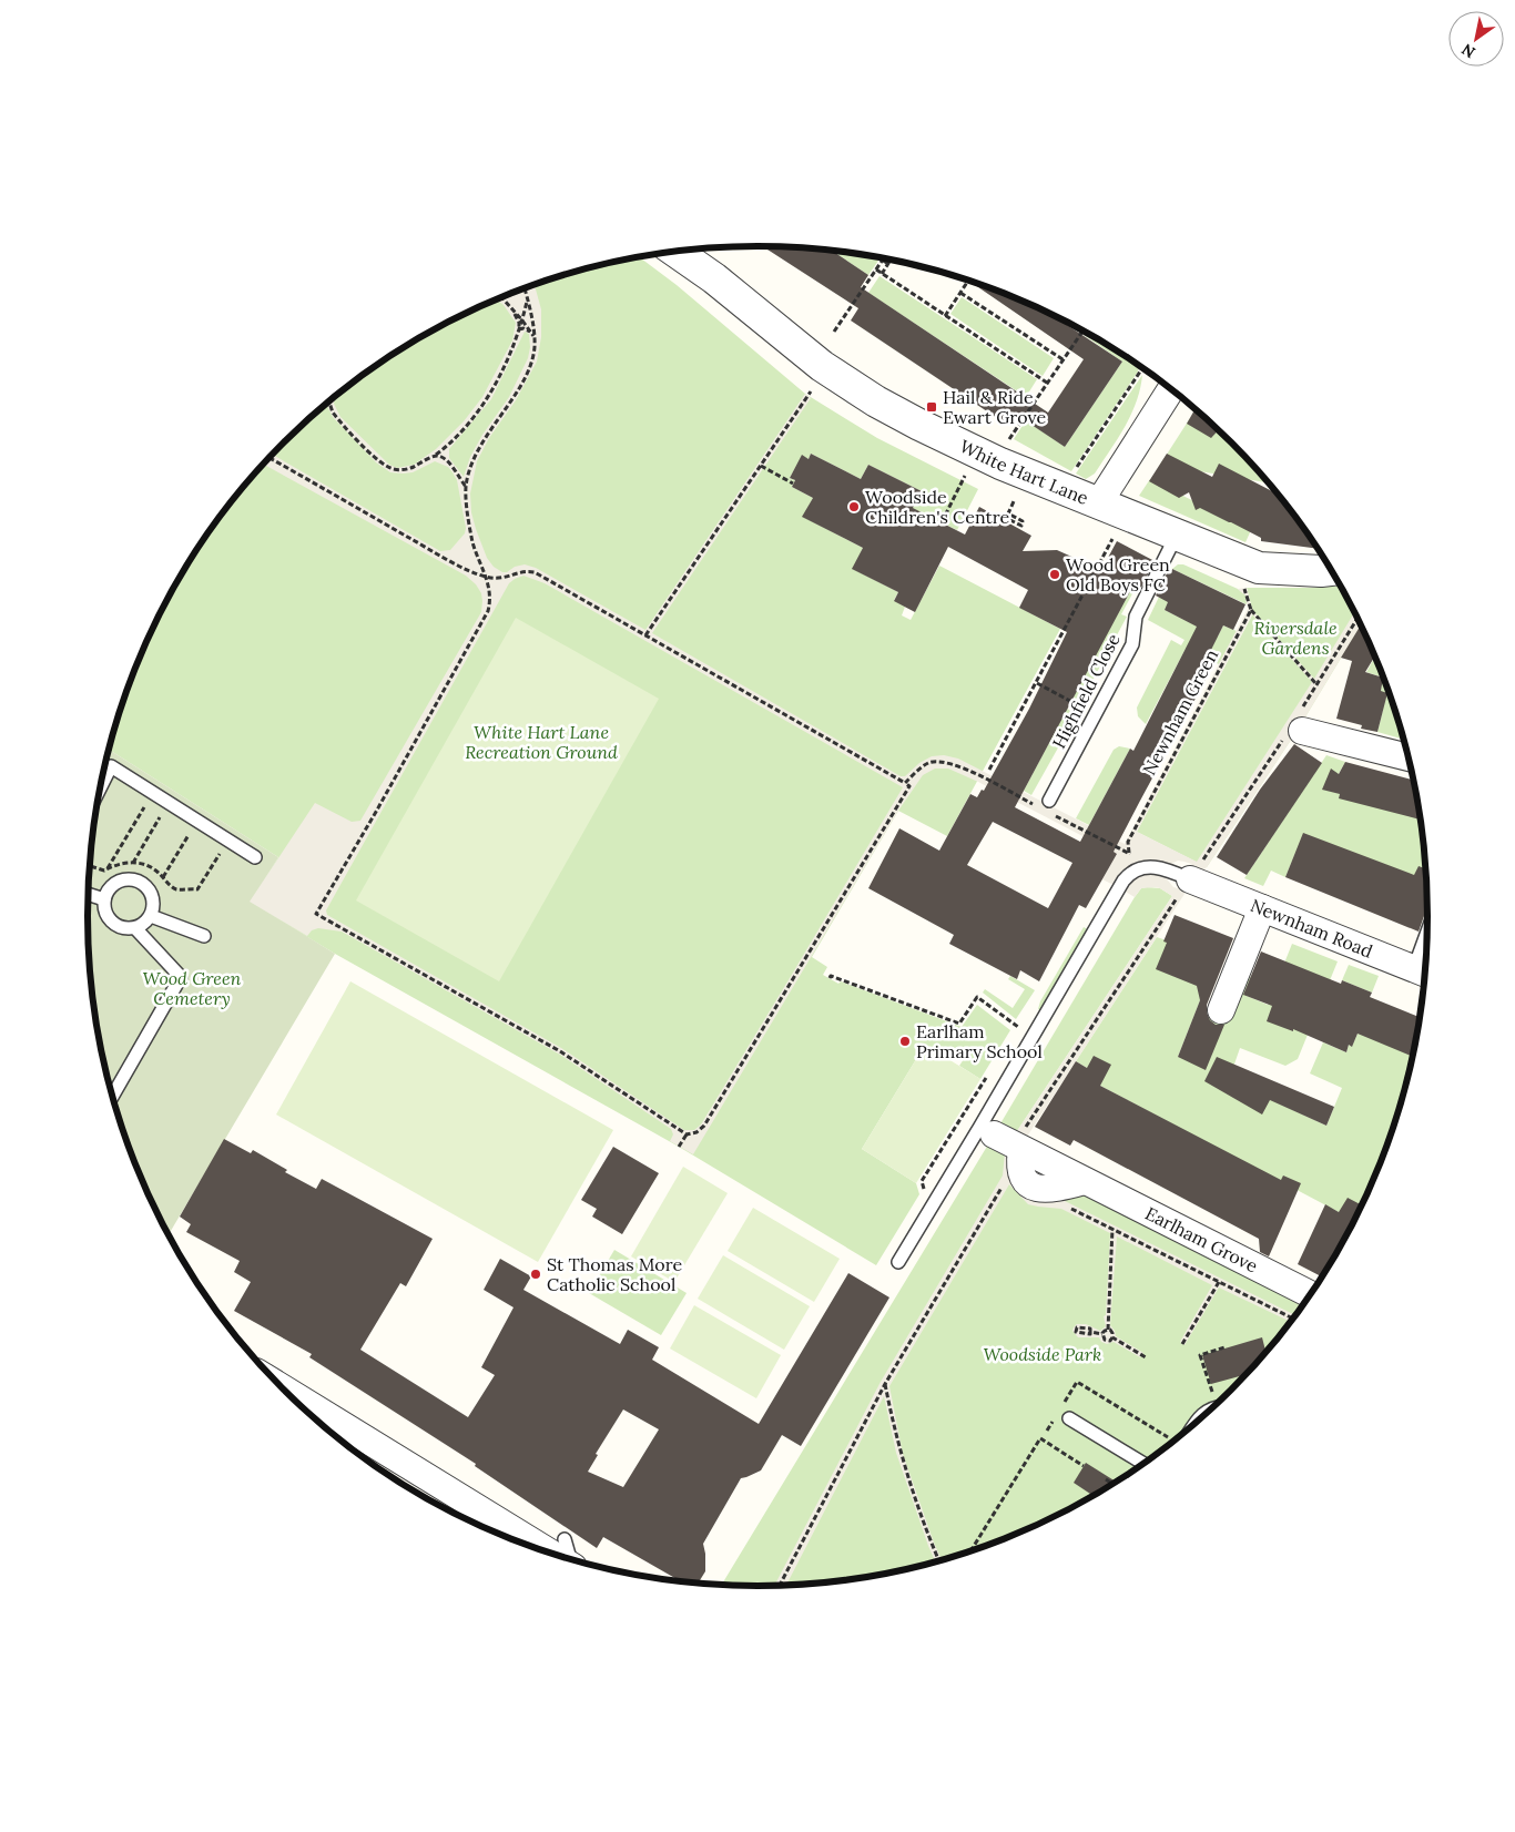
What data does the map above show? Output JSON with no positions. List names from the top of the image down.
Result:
{
  "streets": {
    "street": ["White Hart Lane", "Newnham Road", "Earlham Grove"],
    "lane": ["Highfield Close"],
    "path": ["Newnham Green"]
  },
  "crossings": [
    ["White Hart Lane", "Highfield Close"],
    ["Highfield Close", "Newnham Green"]
  ],
  "parks": [
    "Riversdale Gardens",
    "White Hart Lane Recreation Ground",
    "Wood Green Cemetery",
    "Woodside Park"
  ],
  "places": {
    "transit": ["Hail & Ride Ewart Grove"],
    "other": [
      "Woodside Children's Centre",
      "Wood Green Old Boys FC",
      "Earlham Primary School",
      "St Thomas More Catholic School"
    ]
  },
  "north": "bottom left"
}
